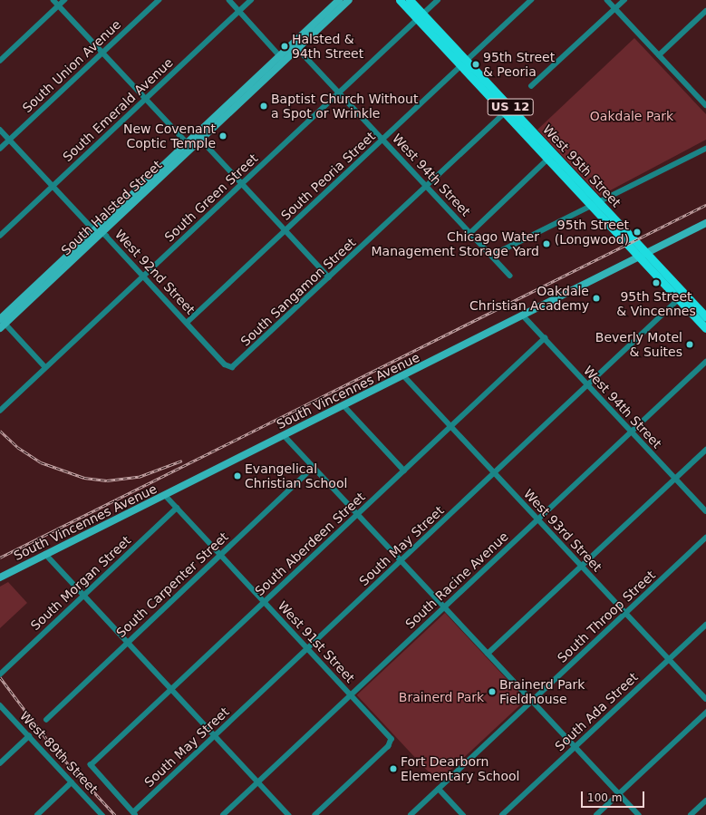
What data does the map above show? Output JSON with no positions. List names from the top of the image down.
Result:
{
  "streets": {
    "main road": [
      "US 12",
      "West 95th Street",
      "South Halsted Street",
      "South Vincennes Avenue"
    ],
    "street": [
      "South Union Avenue",
      "South Emerald Avenue",
      "West 94th Street",
      "South Peoria Street",
      "South Green Street",
      "West 92nd Street",
      "South Sangamon Street",
      "West 93rd Street",
      "South Aberdeen Street",
      "South May Street",
      "South Racine Avenue",
      "South Morgan Street",
      "South Carpenter Street",
      "South Throop Street",
      "West 91st Street",
      "South Ada Street",
      "West 89th Street"
    ]
  },
  "crossings": [
    ["South Union Avenue", "West 92nd Street"],
    ["South Emerald Avenue", "West 92nd Street"],
    ["West 95th Street", "South Peoria Street"],
    ["West 95th Street", "South Green Street"],
    ["West 95th Street", "South Sangamon Street"],
    ["West 95th Street", "South Vincennes Avenue"],
    ["West 95th Street", "South May Street"],
    ["West 94th Street", "South Peoria Street"],
    ["West 94th Street", "South Green Street"],
    ["West 94th Street", "South Halsted Street"],
    ["West 94th Street", "South Sangamon Street"],
    ["West 94th Street", "South Vincennes Avenue"],
    ["West 94th Street", "South Aberdeen Street"],
    ["West 94th Street", "South May Street"],
    ["West 94th Street", "South Racine Avenue"],
    ["South Peoria Street", "West 92nd Street"],
    ["South Green Street", "West 92nd Street"],
    ["South Halsted Street", "West 92nd Street"],
    ["West 92nd Street", "South Sangamon Street"],
    ["South Vincennes Avenue", "West 93rd Street"],
    ["South Vincennes Avenue", "West 91st Street"],
    ["West 93rd Street", "South Aberdeen Street"],
    ["West 93rd Street", "South May Street"],
    ["West 93rd Street", "South Racine Avenue"],
    ["West 93rd Street", "South Throop Street"],
    ["West 93rd Street", "South Ada Street"],
    ["South Aberdeen Street", "West 91st Street"],
    ["South Aberdeen Street", "West 89th Street"],
    ["South May Street", "West 91st Street"],
    ["South May Street", "West 89th Street"],
    ["South Racine Avenue", "West 91st Street"],
    ["South Morgan Street", "West 91st Street"],
    ["South Carpenter Street", "West 91st Street"]
  ],
  "parks": ["Oakdale Park", "Brainerd Park"],
  "places": [
    "Halsted & 94th Street",
    "95th Street & Peoria",
    "Baptist Church Without a Spot or Wrinkle",
    "New Covenant Coptic Temple",
    "95th Street (Longwood)",
    "Chicago Water Management Storage Yard",
    "95th Street & Vincennes",
    "Oakdale Christian Academy",
    "Beverly Motel & Suites",
    "Evangelical Christian School",
    "Brainerd Park Fieldhouse",
    "Fort Dearborn Elementary School"
  ],
  "scale_bar": "100 m"
}
